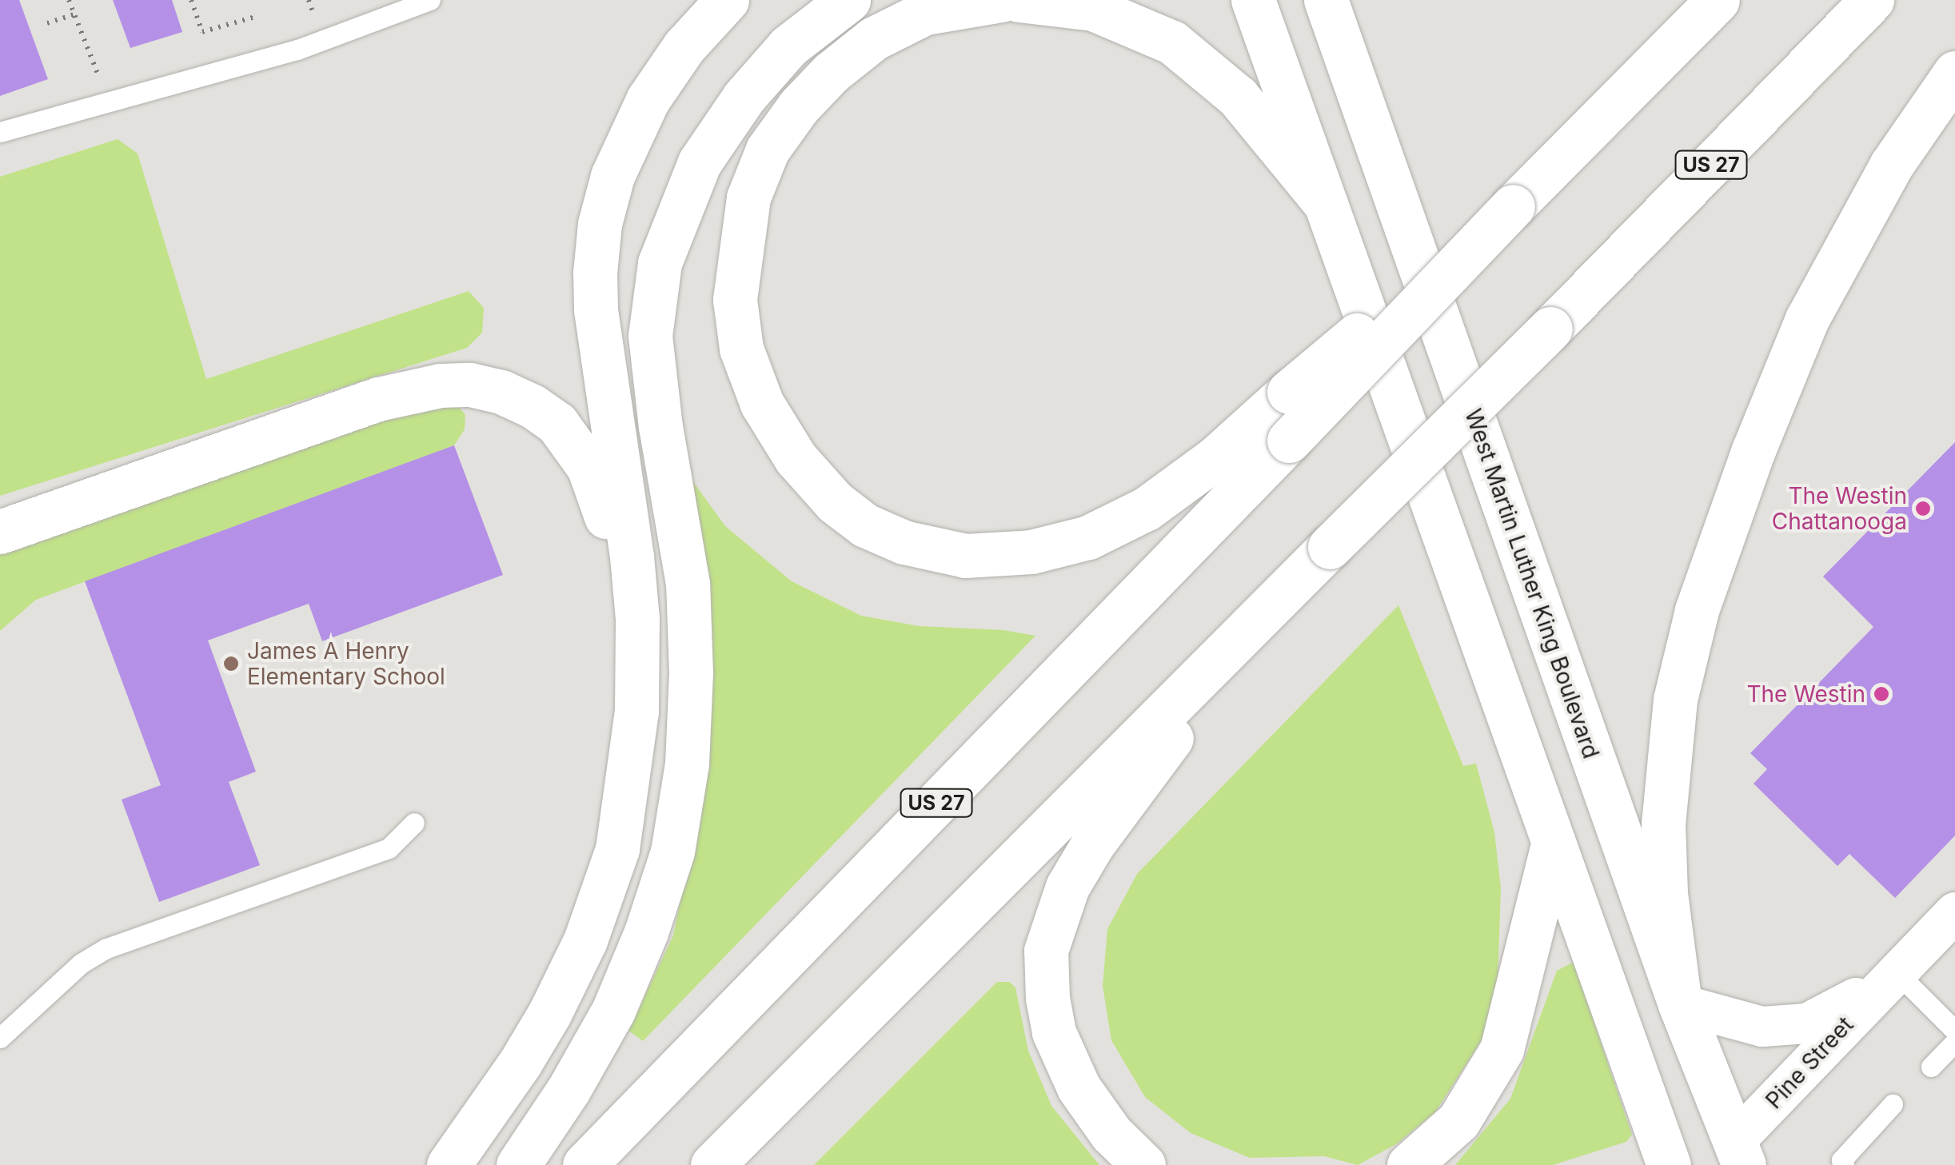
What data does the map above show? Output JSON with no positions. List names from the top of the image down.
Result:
{
  "streets": {
    "main road": ["US 27", "West Martin Luther King Boulevard"],
    "street": ["Pine Street"]
  },
  "crossings": [
    ["West Martin Luther King Boulevard", "Pine Street"]
  ],
  "places": ["The Westin Chattanooga", "James A Henry Elementary School", "The Westin"]
}
